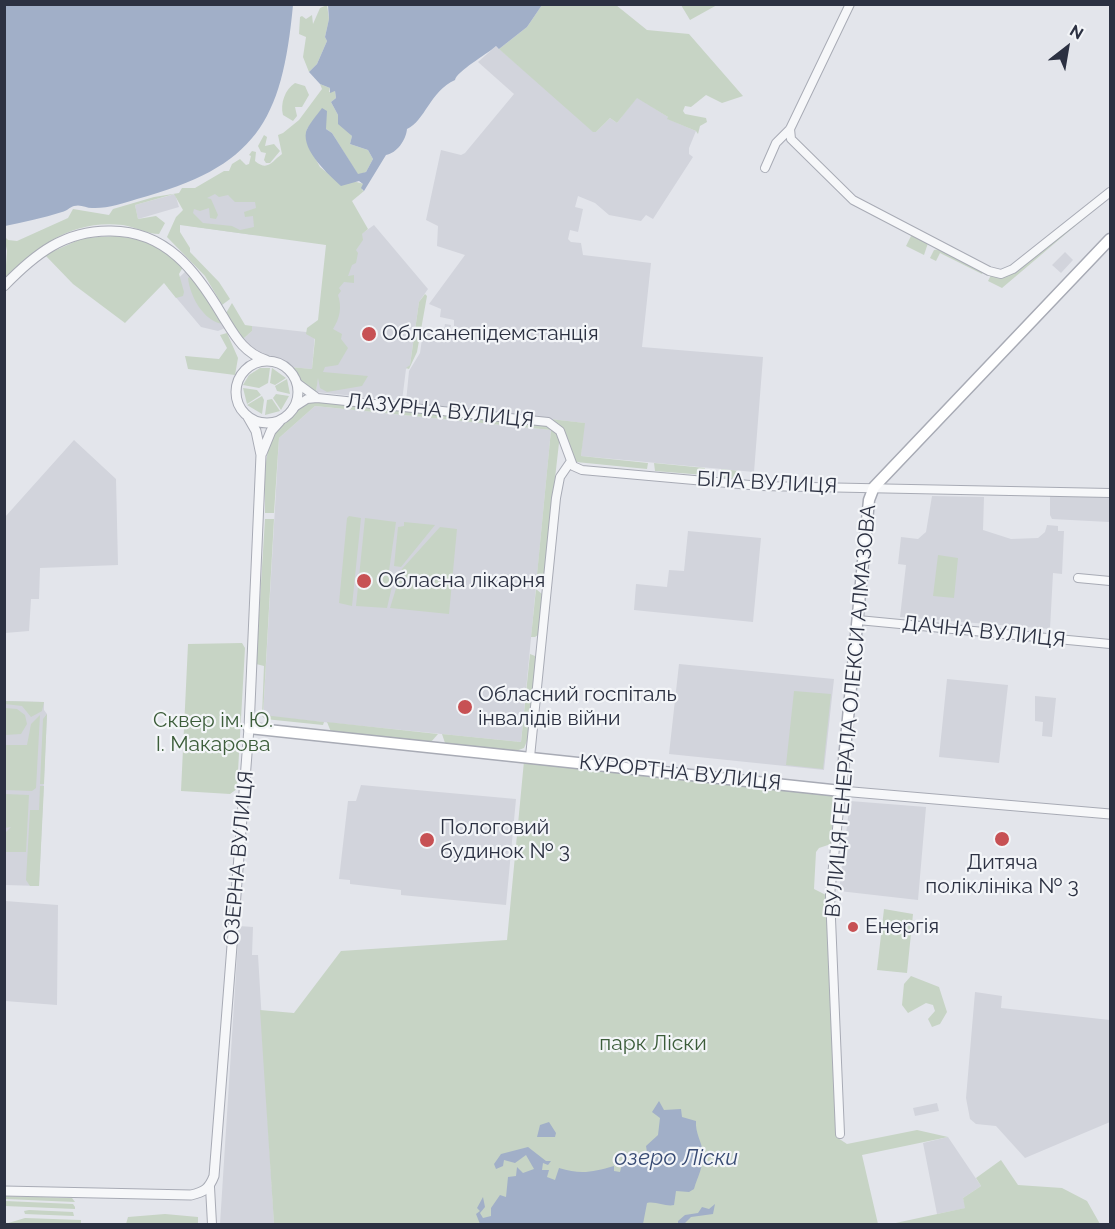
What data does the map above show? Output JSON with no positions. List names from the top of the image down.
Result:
{
  "streets": {
    "main road": ["ВУЛИЦЯ ГЕНЕРАЛА ОЛЕКСИ АЛМАЗОВА", "КУРОРТНА ВУЛИЦЯ"],
    "street": [
      "ЛАЗУРНА ВУЛИЦЯ",
      "БІЛА ВУЛИЦЯ",
      "ДАЧНА ВУЛИЦЯ",
      "ОЗЕРНА ВУЛИЦЯ"
    ]
  },
  "crossings": [
    ["ЛАЗУРНА ВУЛИЦЯ", "БІЛА ВУЛИЦЯ"],
    ["ЛАЗУРНА ВУЛИЦЯ", "ОЗЕРНА ВУЛИЦЯ"],
    ["БІЛА ВУЛИЦЯ", "ВУЛИЦЯ ГЕНЕРАЛА ОЛЕКСИ АЛМАЗОВА"],
    ["ДАЧНА ВУЛИЦЯ", "ВУЛИЦЯ ГЕНЕРАЛА ОЛЕКСИ АЛМАЗОВА"],
    ["ВУЛИЦЯ ГЕНЕРАЛА ОЛЕКСИ АЛМАЗОВА", "КУРОРТНА ВУЛИЦЯ"],
    ["КУРОРТНА ВУЛИЦЯ", "ОЗЕРНА ВУЛИЦЯ"]
  ],
  "water": ["озеро Ліски"],
  "parks": ["Сквер ім. Ю. І. Макарова", "парк Ліски"],
  "places": [
    "Облсанепідемстанція",
    "Обласна лікарня",
    "Обласний госпіталь інвалідів війни",
    "Дитяча поліклініка № 3",
    "Пологовий будинок № 3",
    "Енергія"
  ],
  "north": "top right"
}
